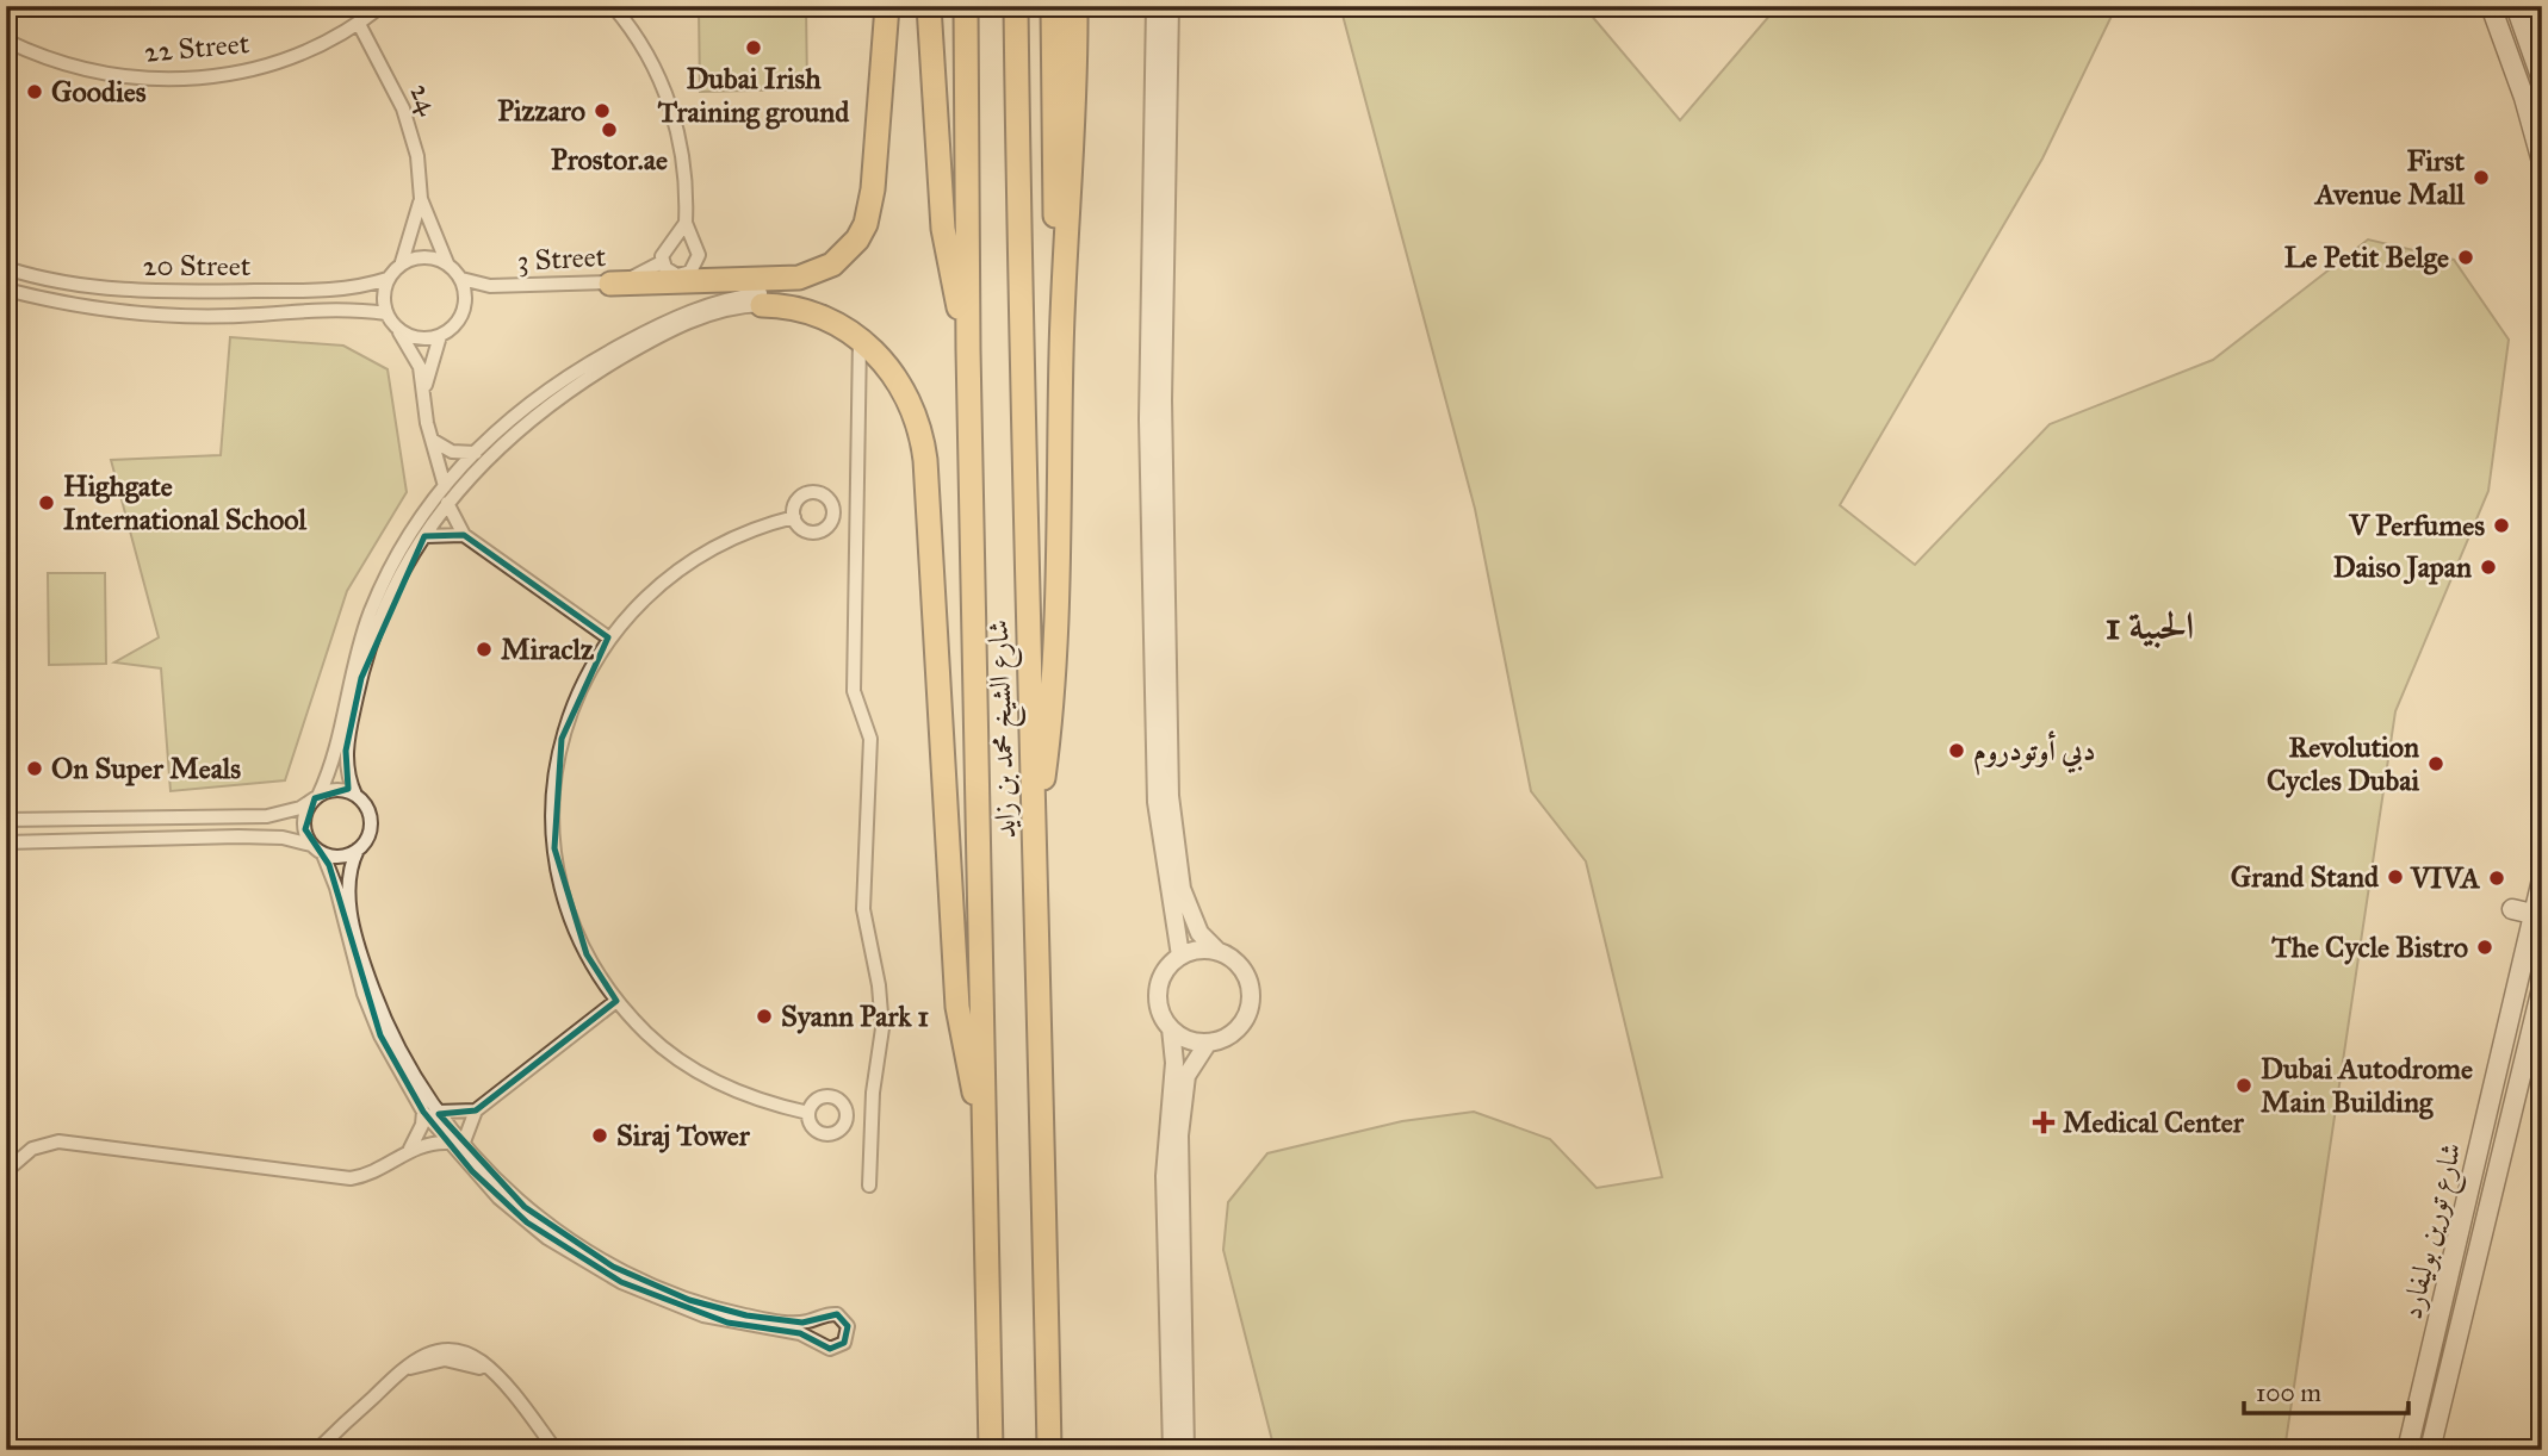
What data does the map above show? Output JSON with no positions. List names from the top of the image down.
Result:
{
  "streets": {
    "highway": ["شارع الشيخ محمد بن زايد"],
    "main road": ["شارع تورين بوليفارد"],
    "street": [
      "22 Street",
      "24",
      "3 Street",
      "20 Street"
    ]
  },
  "crossings": [
    ["22 Street", "24"],
    ["24", "3 Street"],
    ["24", "20 Street"],
    ["3 Street", "20 Street"]
  ],
  "districts": ["الحبية 1"],
  "places": {
    "other": [
      "Dubai Irish Training ground",
      "Goodies",
      "Pizzaro",
      "Prostor.ae",
      "First Avenue Mall",
      "Le Petit Belge",
      "Highgate International School",
      "V Perfumes",
      "Daiso Japan",
      "Miraclz",
      "دبي أوتودروم",
      "Revolution Cycles Dubai",
      "On Super Meals",
      "Grand Stand",
      "VIVA",
      "The Cycle Bistro",
      "Syann Park 1",
      "Dubai Autodrome Main Building",
      "Siraj Tower"
    ],
    "health": ["Medical Center"]
  },
  "scale_bar": "100 m"
}
